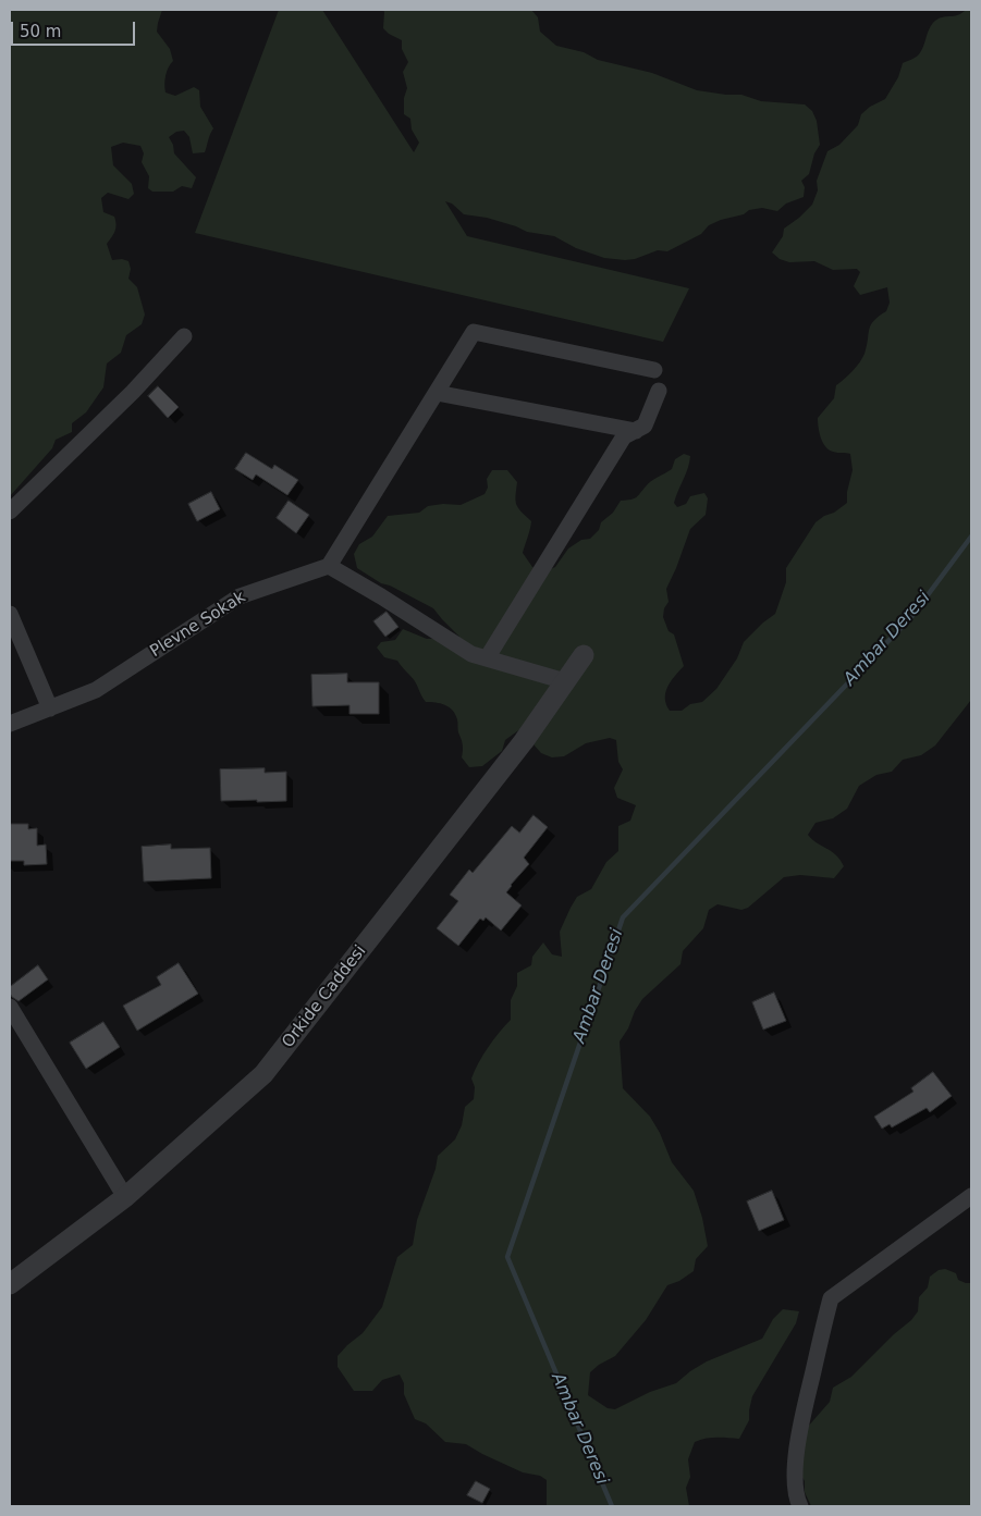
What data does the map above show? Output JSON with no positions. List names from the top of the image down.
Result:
{
  "streets": {
    "street": ["Plevne Sokak", "Orkide Caddesi"]
  },
  "water": ["Ambar Deresi"],
  "scale_bar": "50 m"
}
